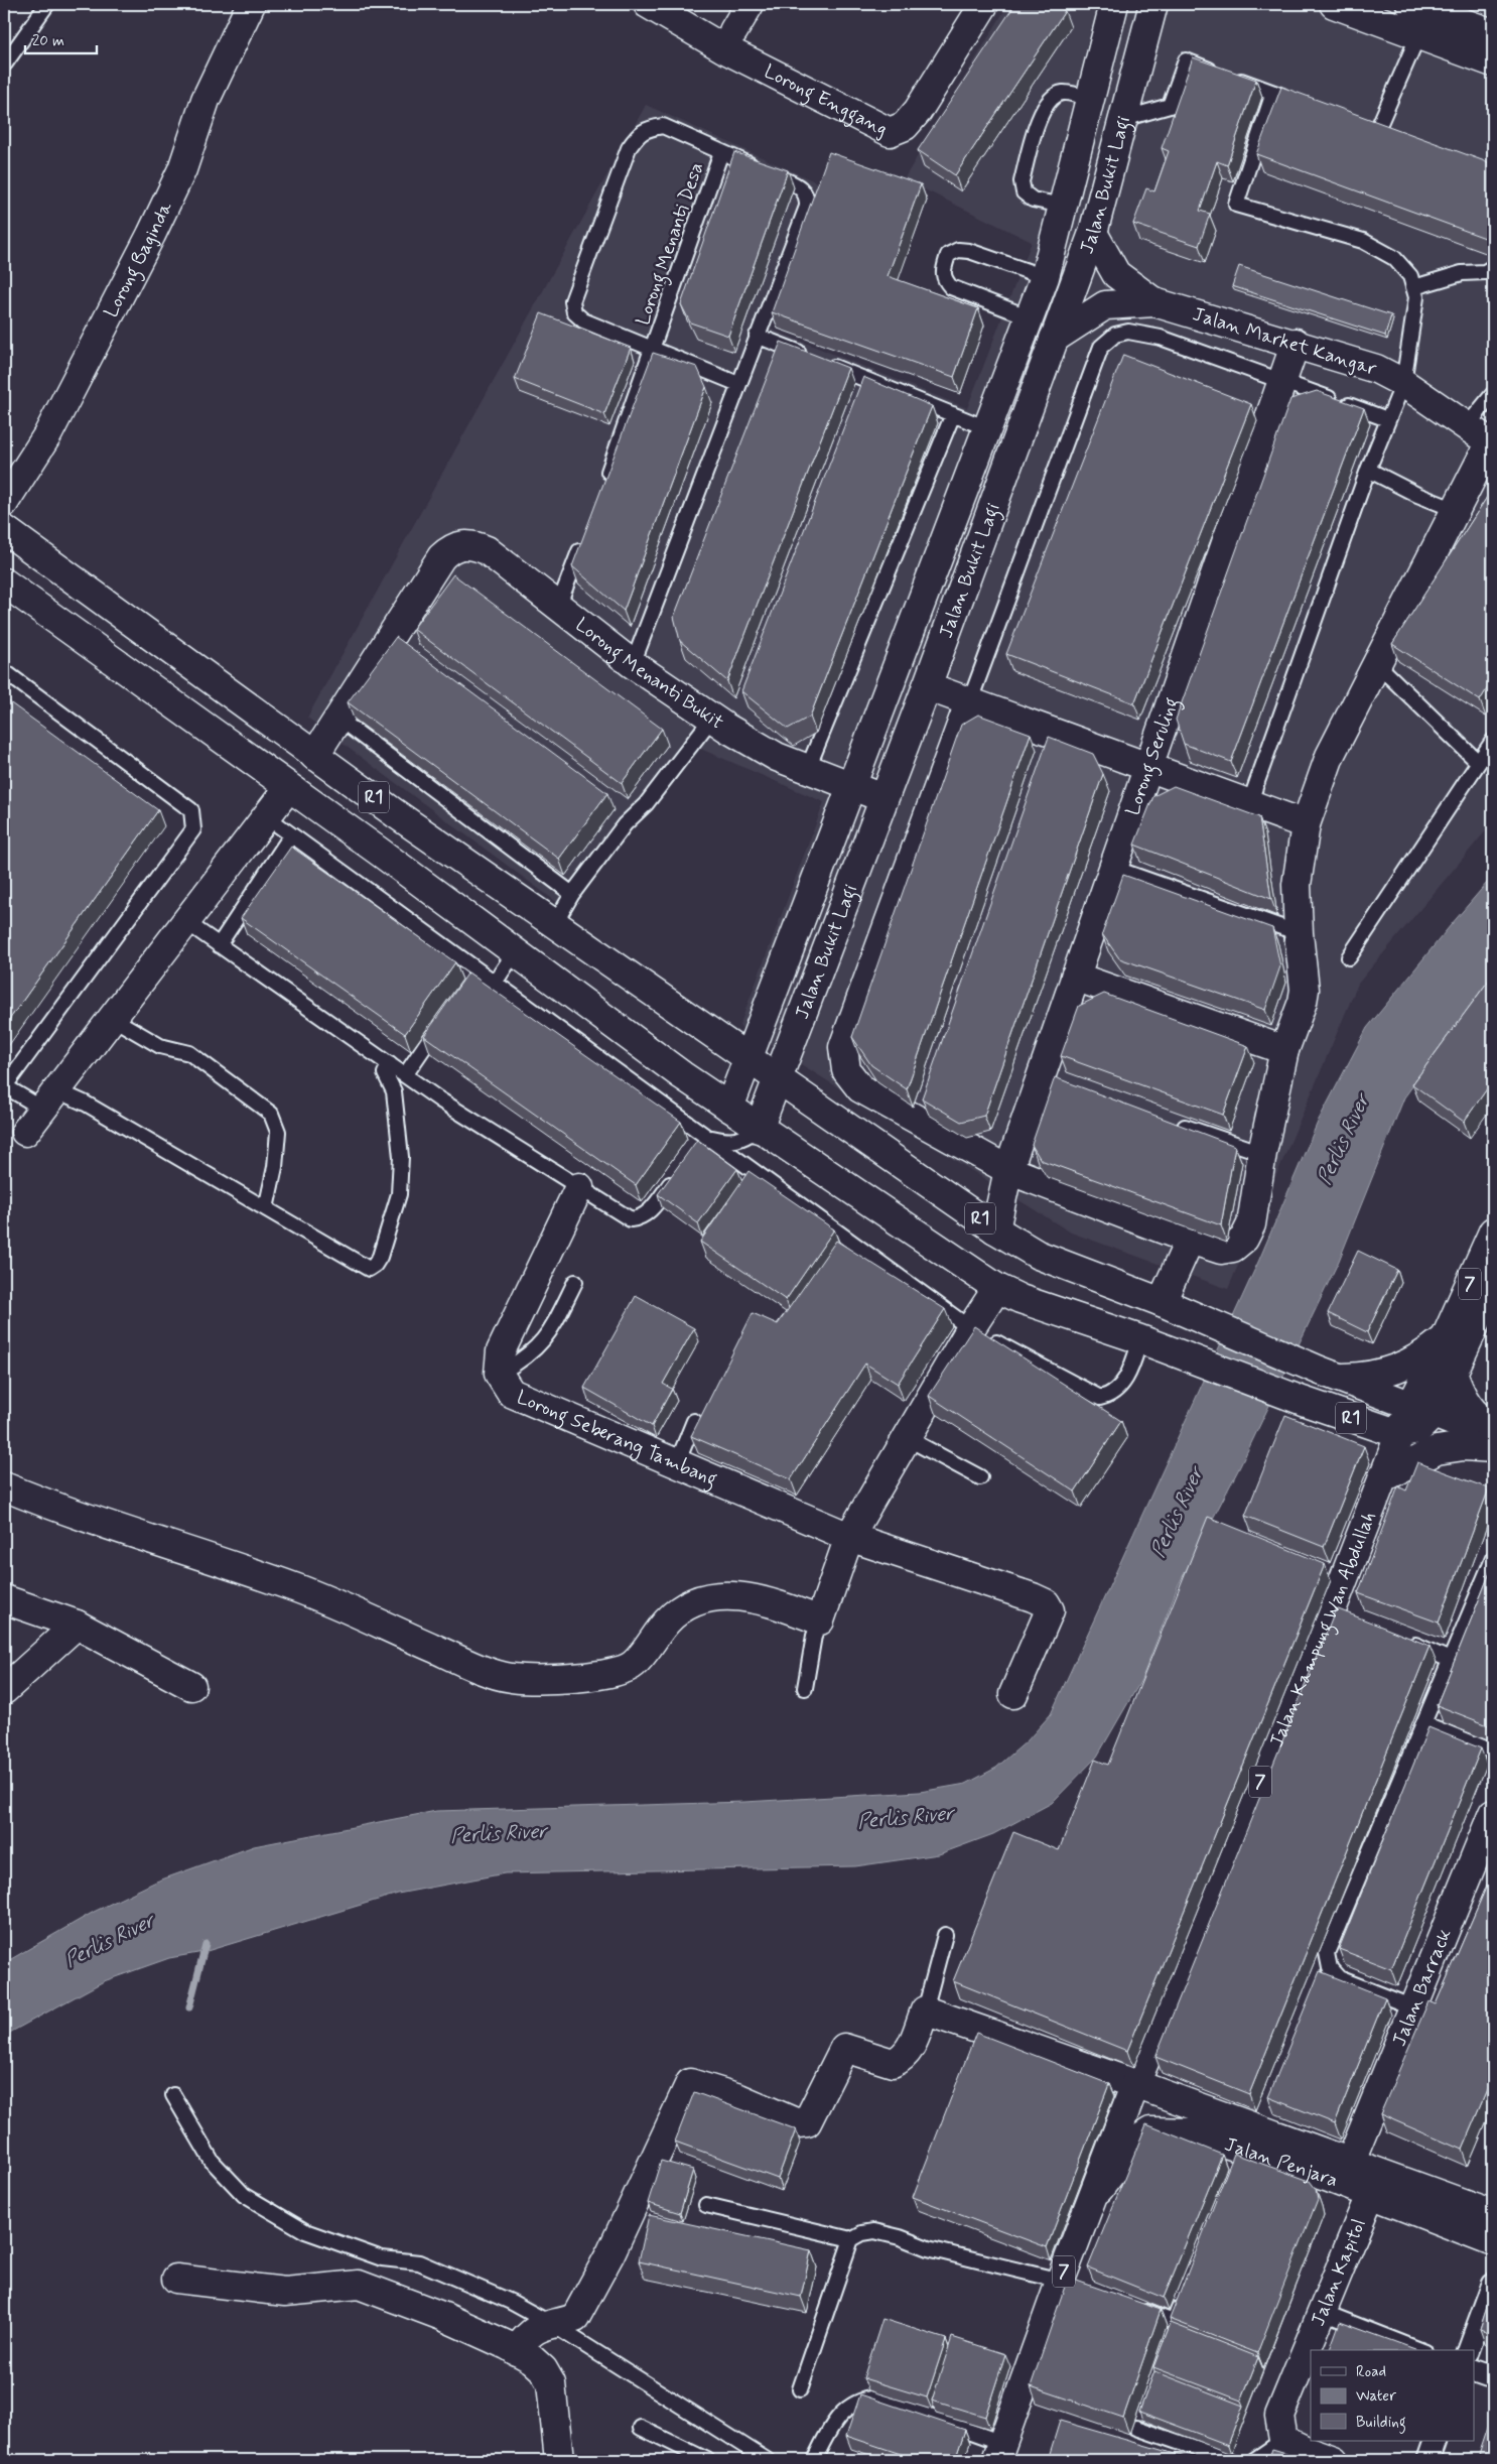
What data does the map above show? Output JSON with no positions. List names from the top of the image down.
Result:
{
  "streets": {
    "street": [
      "Lorong Enggang",
      "Jalan Bukit Lagi",
      "Lorong Baginda",
      "Jalan Market Kangar",
      "Lorong Menanti Bukit",
      "Lorong Seruling",
      "R1",
      "7",
      "Lorong Seberang Tambang",
      "Jalan Kampung Wan Abdullah",
      "Jalan Barrack",
      "Jalan Penjara",
      "Jalan Kapitol"
    ],
    "lane": ["Lorong Menanti Desa"]
  },
  "crossings": [
    ["Jalan Bukit Lagi", "Jalan Market Kangar"],
    ["Jalan Bukit Lagi", "Lorong Menanti Bukit"],
    ["Jalan Bukit Lagi", "R1"],
    ["Jalan Market Kangar", "Lorong Seruling"],
    ["Lorong Seruling", "R1"],
    ["R1", "Jalan Kampung Wan Abdullah"],
    ["7", "Jalan Kampung Wan Abdullah"],
    ["7", "Jalan Penjara"],
    ["Jalan Kampung Wan Abdullah", "Jalan Penjara"],
    ["Jalan Barrack", "Jalan Penjara"],
    ["Jalan Penjara", "Jalan Kapitol"]
  ],
  "water": ["Perlis River"],
  "legend": ["Road", "Water", "Building"],
  "scale_bar": "20 m"
}
